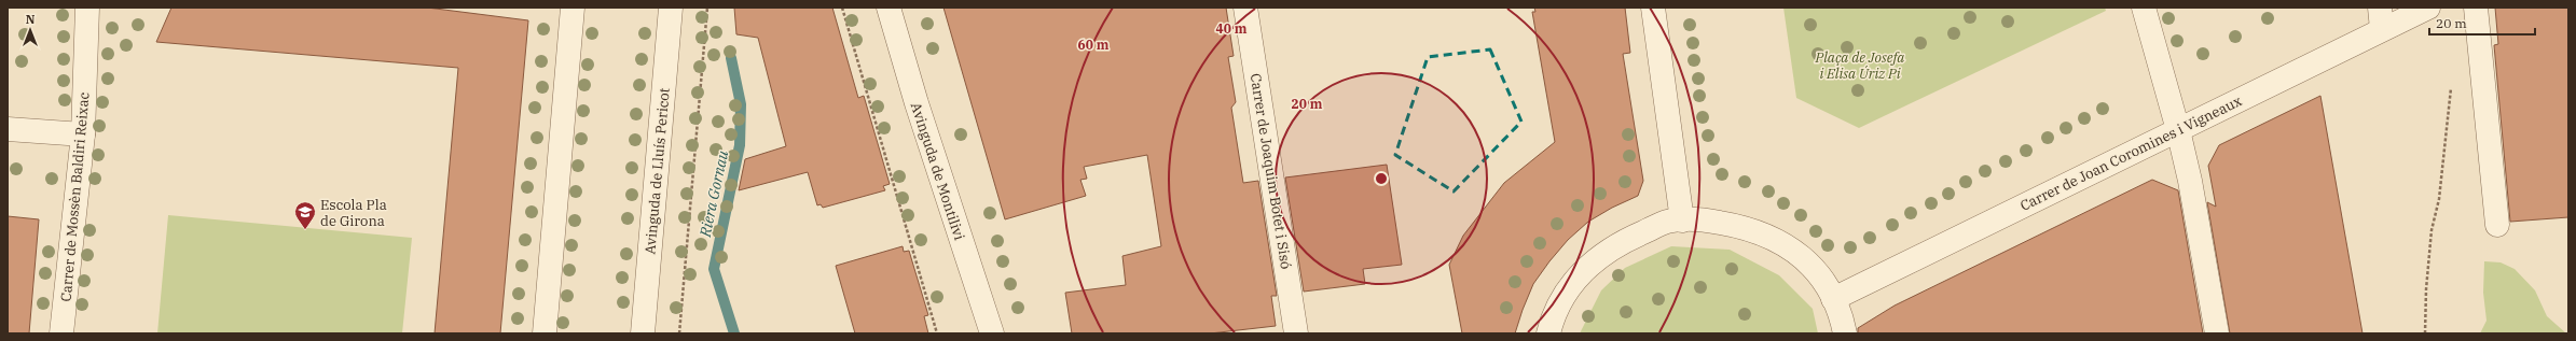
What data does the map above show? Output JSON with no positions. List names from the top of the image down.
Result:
{
  "streets": {
    "street": [
      "Carrer de Joan Coromines i Vigneaux",
      "Avinguda de Lluís Pericot",
      "Avinguda de Montilivi",
      "Carrer de Joaquim Botet i Sisó",
      "Carrer de Mossèn Baldiri Reixac"
    ]
  },
  "water": ["Riera Gornau"],
  "parks": ["Plaça de Josefa i Elisa Úriz Pi"],
  "places": {
    "school or university": ["Escola Pla de Girona"]
  },
  "scale_bar": "20 m",
  "north": "top",
  "rings": ["40 m", "60 m", "20 m"]
}
